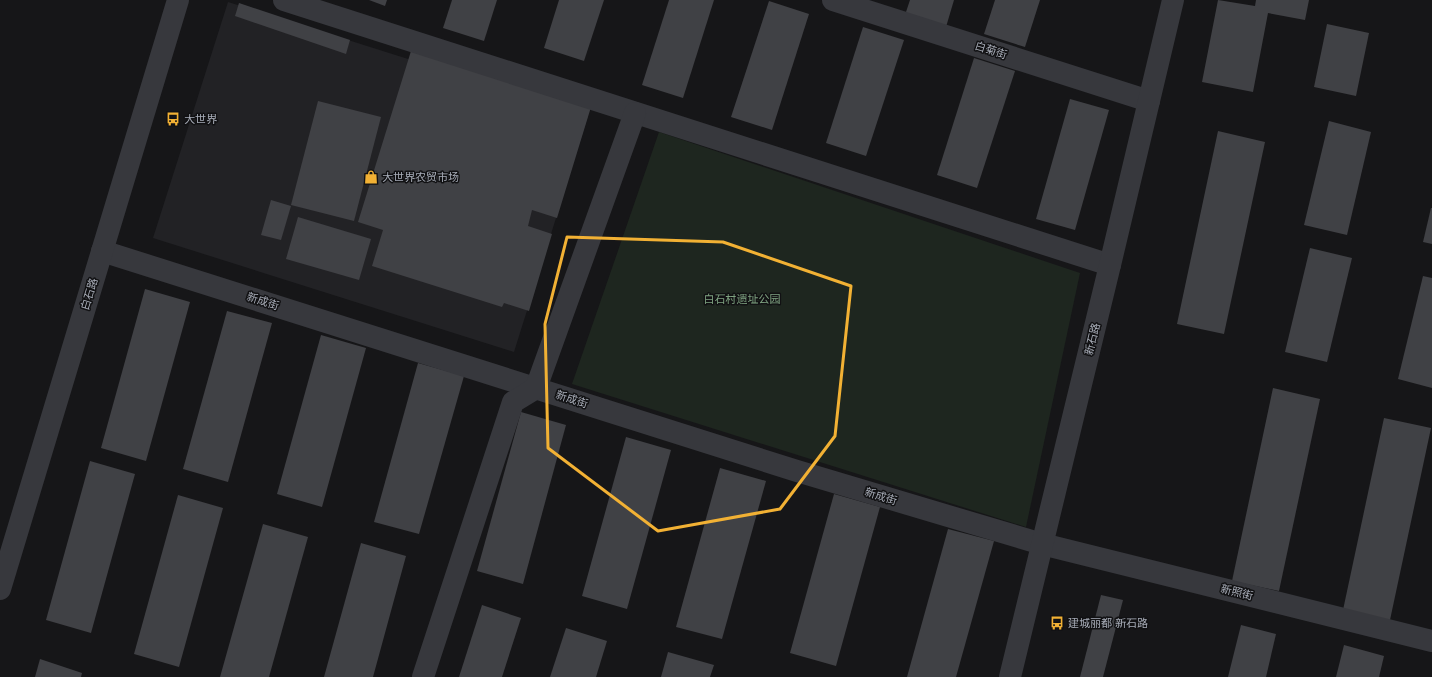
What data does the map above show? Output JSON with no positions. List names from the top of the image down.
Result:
{
  "streets": {
    "street": [
      "白菊街",
      "白石路",
      "新成街",
      "新石路",
      "新照街"
    ]
  },
  "crossings": [
    ["白菊街", "新石路"],
    ["白石路", "新成街"],
    ["新成街", "新石路"],
    ["新成街", "新照街"],
    ["新石路", "新照街"]
  ],
  "parks": ["白石村遗址公园"],
  "places": {
    "bus stop": ["大世界", "建城丽都 新石路"],
    "shop": ["大世界农贸市场"]
  }
}
